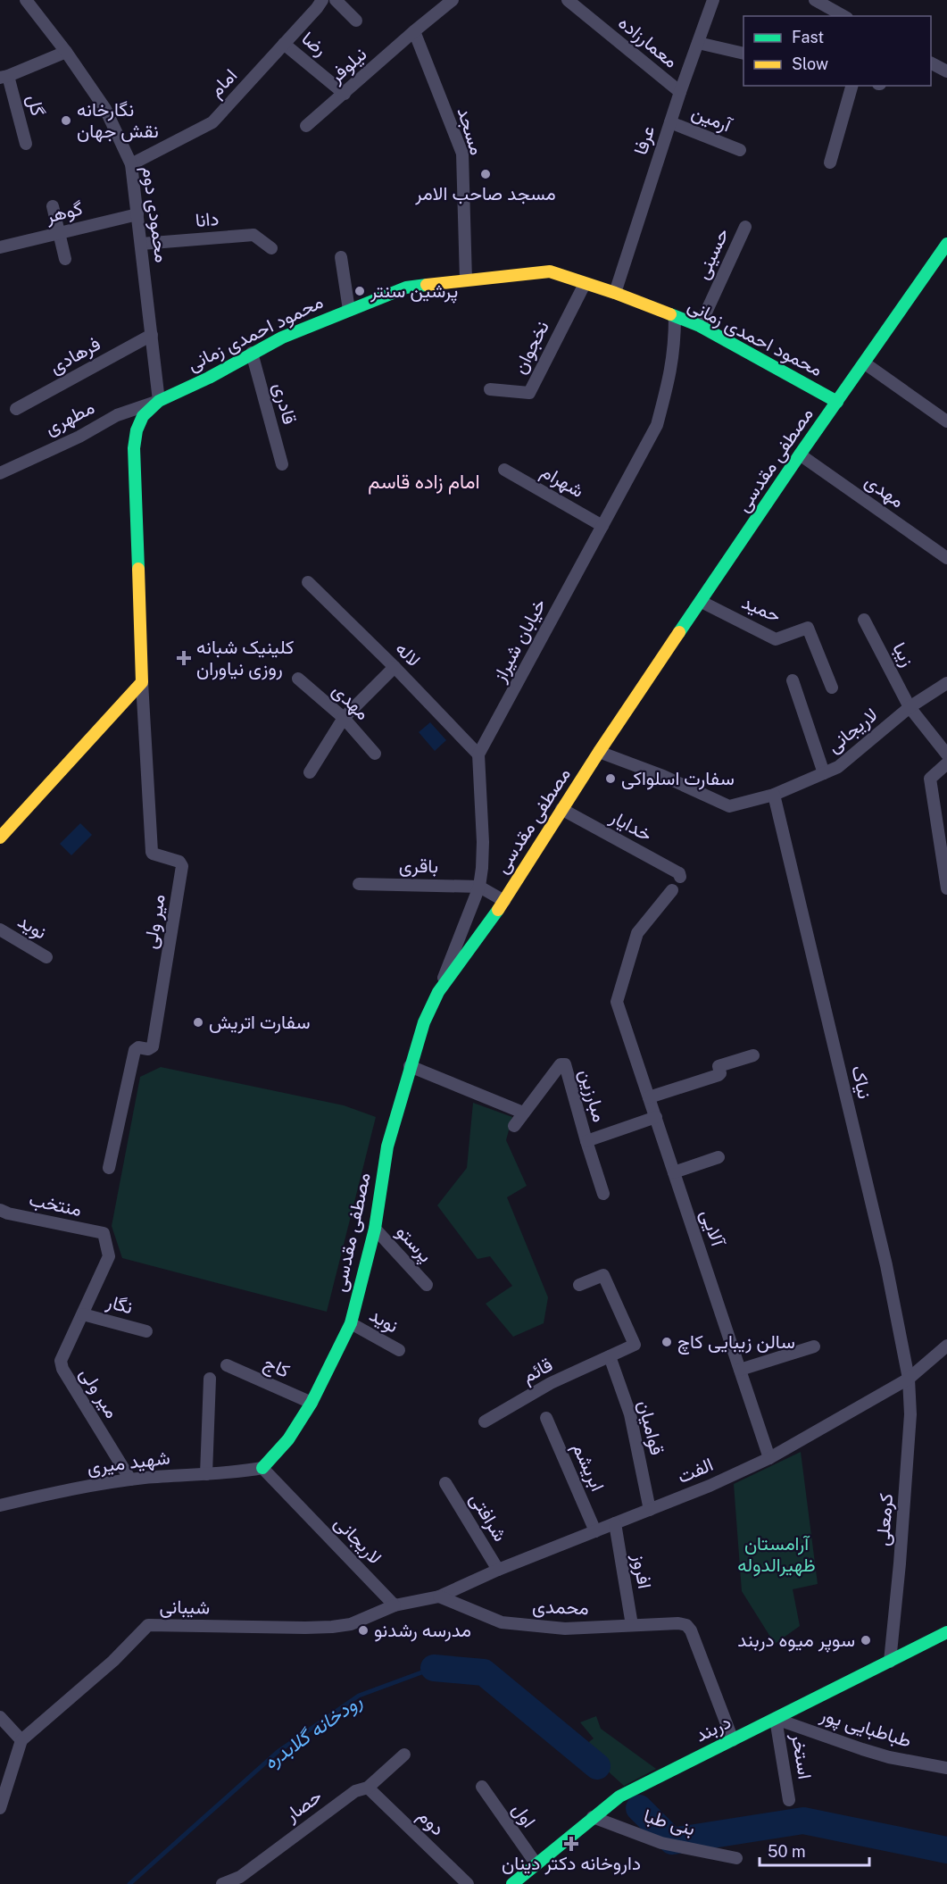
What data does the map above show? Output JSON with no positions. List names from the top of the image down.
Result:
{
  "streets": {
    "main road": ["محمود احمدی زمانی", "مصطفی مقدسی", "دربند"],
    "street": [
      "معمارزاده",
      "رضا",
      "نیلوفر",
      "امام",
      "گل",
      "آرمین",
      "مسجد",
      "عرفا",
      "گوهر",
      "محمودی دوم",
      "دانا",
      "حسینی",
      "نخجوان",
      "فرهادی",
      "قادری",
      "مطهری",
      "شهرام",
      "مهدی",
      "حمید",
      "خیابان شیراز",
      "لاله",
      "زیبا",
      "لاریجانی",
      "خدایار",
      "باقری",
      "میر ولی",
      "نوید",
      "نیاک",
      "مبارزین",
      "منتخب",
      "آلایی",
      "پرستو",
      "نگار",
      "کاج",
      "قائم",
      "قوامیان",
      "شهید میری",
      "ابریشم",
      "الفت",
      "شرافتی",
      "کرمعلی",
      "افروز",
      "شیبانی",
      "محمدی",
      "طباطبایی پور",
      "استخر",
      "حصار",
      "اول",
      "دوم",
      "بنی طبا"
    ]
  },
  "crossings": [
    ["معمارزاده", "عرفا"],
    ["رضا", "نیلوفر"],
    ["رضا", "امام"],
    ["نیلوفر", "مسجد"],
    ["امام", "محمودی دوم"],
    ["آرمین", "عرفا"],
    ["مسجد", "محمود احمدی زمانی"],
    ["عرفا", "محمود احمدی زمانی"],
    ["گوهر", "محمودی دوم"],
    ["محمودی دوم", "دانا"],
    ["محمودی دوم", "محمود احمدی زمانی"],
    ["محمودی دوم", "فرهادی"],
    ["محمودی دوم", "مطهری"],
    ["حسینی", "محمود احمدی زمانی"],
    ["محمود احمدی زمانی", "نخجوان"],
    ["محمود احمدی زمانی", "قادری"],
    ["محمود احمدی زمانی", "مطهری"],
    ["محمود احمدی زمانی", "مصطفی مقدسی"],
    ["محمود احمدی زمانی", "خیابان شیراز"],
    ["محمود احمدی زمانی", "میر ولی"],
    ["مصطفی مقدسی", "مهدی"],
    ["مصطفی مقدسی", "حمید"],
    ["مصطفی مقدسی", "لاریجانی"],
    ["مصطفی مقدسی", "خدایار"],
    ["مصطفی مقدسی", "نوید"],
    ["مصطفی مقدسی", "پرستو"],
    ["مصطفی مقدسی", "کاج"],
    ["مصطفی مقدسی", "شهید میری"],
    ["شهرام", "خیابان شیراز"],
    ["خیابان شیراز", "لاله"],
    ["زیبا", "لاریجانی"],
    ["لاریجانی", "نیاک"],
    ["لاریجانی", "شهید میری"],
    ["لاریجانی", "شیبانی"],
    ["میر ولی", "منتخب"],
    ["میر ولی", "نگار"],
    ["میر ولی", "شهید میری"],
    ["نیاک", "الفت"],
    ["نیاک", "کرمعلی"],
    ["آلایی", "الفت"],
    ["قائم", "قوامیان"],
    ["قوامیان", "الفت"],
    ["ابریشم", "الفت"],
    ["الفت", "شرافتی"],
    ["الفت", "کرمعلی"],
    ["الفت", "افروز"],
    ["الفت", "محمدی"],
    ["کرمعلی", "دربند"],
    ["افروز", "محمدی"],
    ["محمدی", "دربند"],
    ["طباطبایی پور", "دربند"],
    ["طباطبایی پور", "استخر"],
    ["دربند", "استخر"],
    ["دربند", "اول"],
    ["دربند", "بنی طبا"],
    ["حصار", "دوم"]
  ],
  "districts": ["امام زاده قاسم"],
  "water": ["رودخانه گلابدره"],
  "parks": ["آرامستان ظهیرالدوله"],
  "places": {
    "other": [
      "نگارخانه نقش جهان",
      "مسجد صاحب الامر",
      "پرشین سنتر",
      "سفارت اسلواکی",
      "سفارت اتریش",
      "سالن زیبایی کاچ",
      "مدرسه رشدنو",
      "سوپر میوه دربند"
    ],
    "health": ["کلینیک شبانه روزی نیاوران", "داروخانه دکتر دینان"]
  },
  "legend": ["Fast", "Slow"],
  "scale_bar": "50 m"
}
